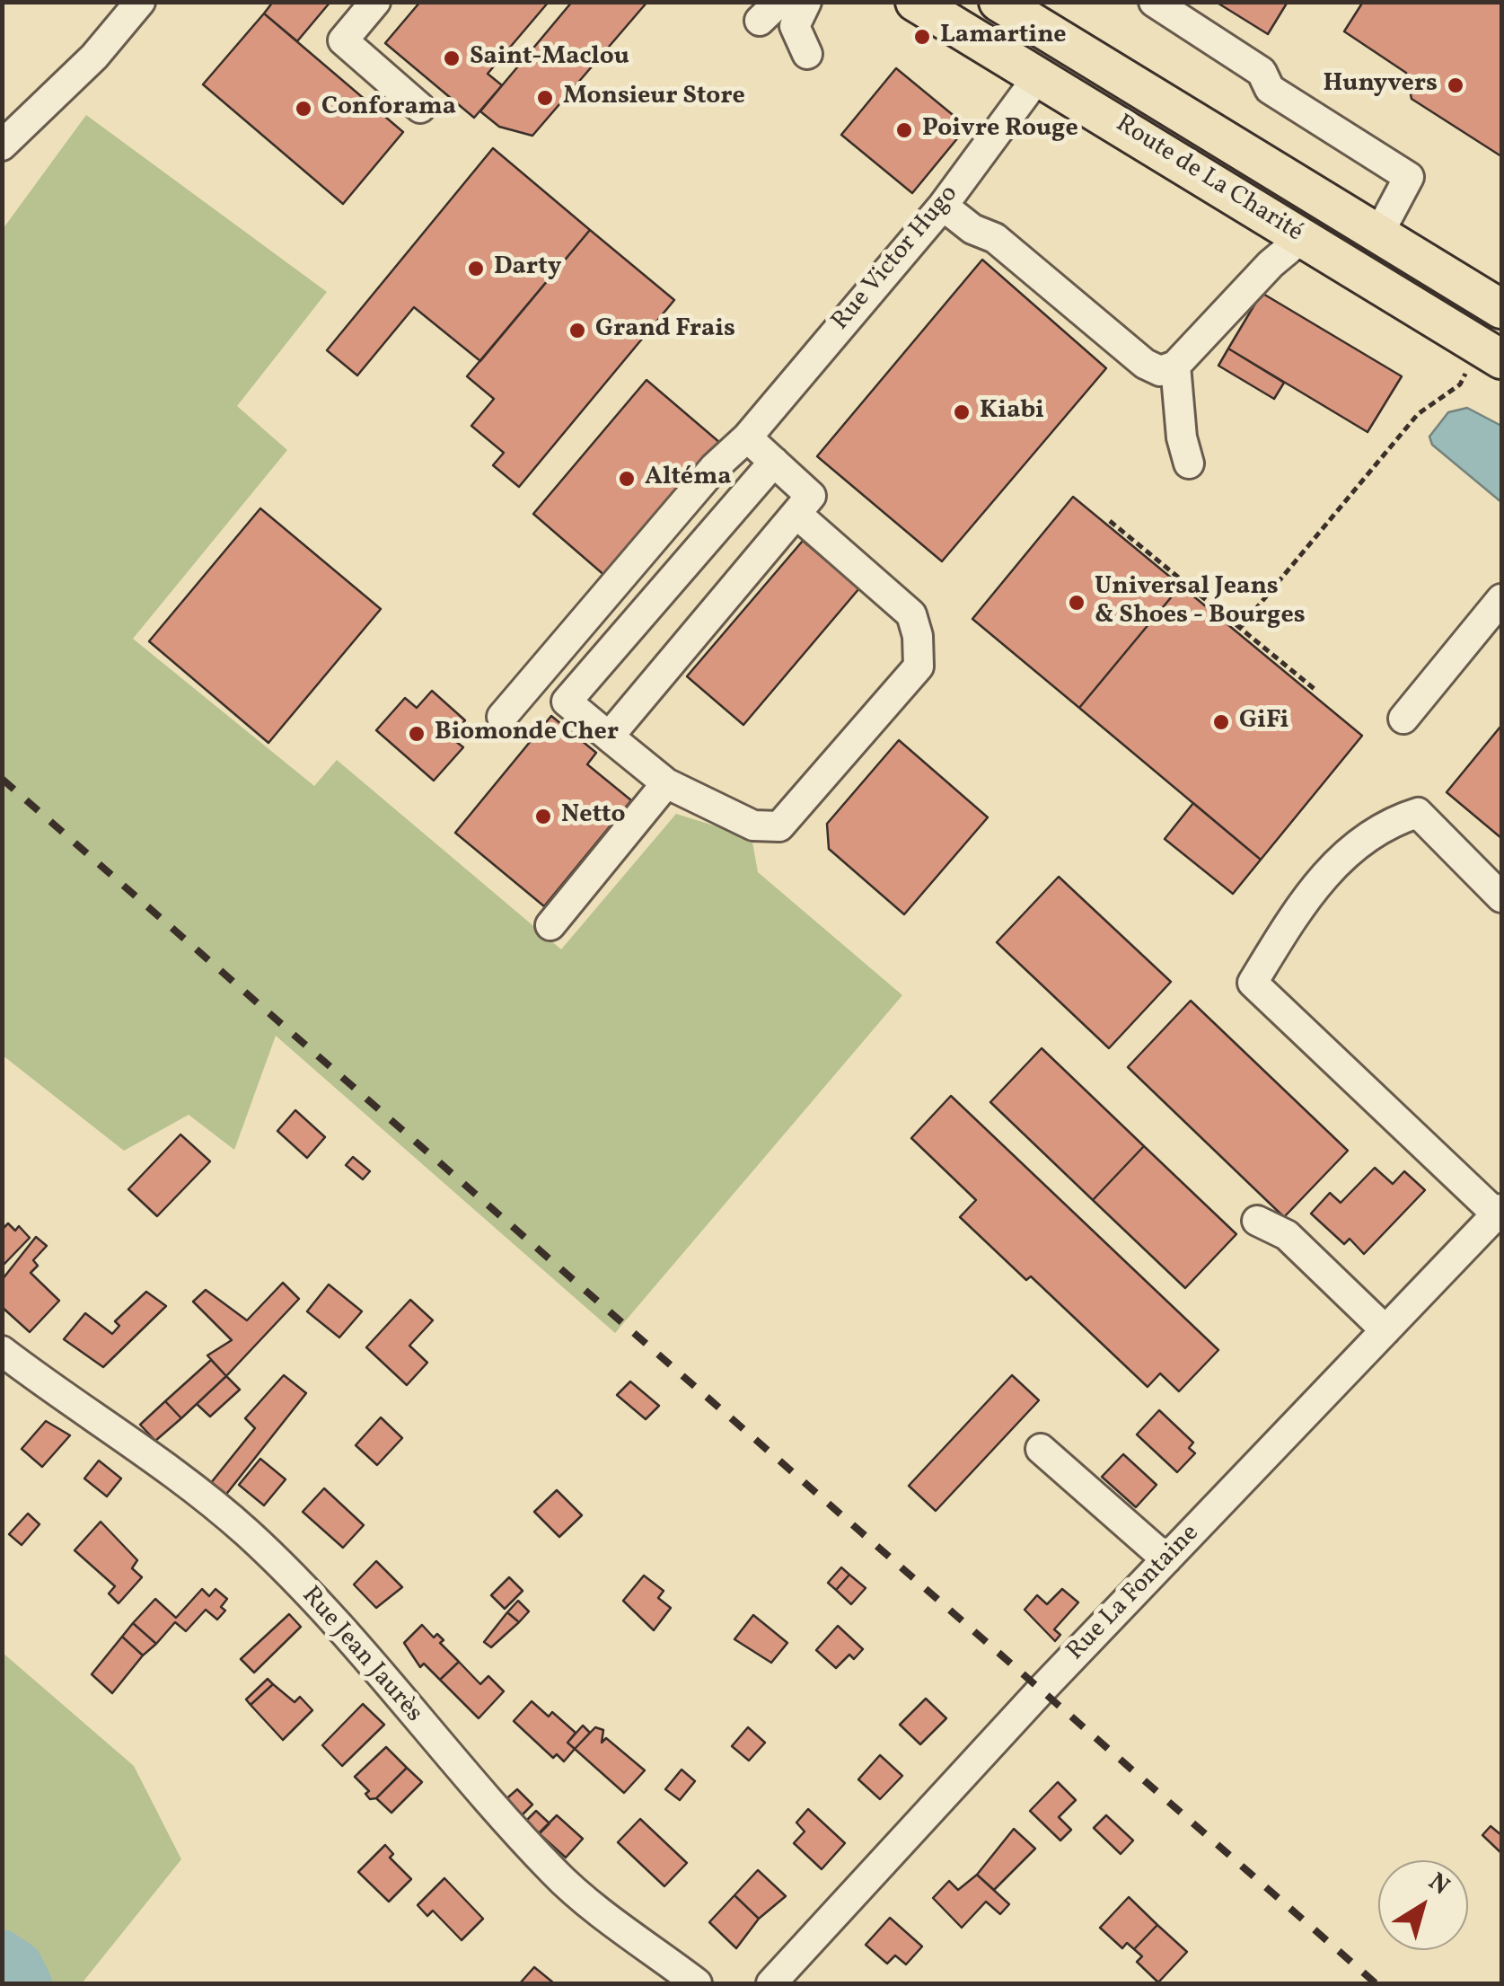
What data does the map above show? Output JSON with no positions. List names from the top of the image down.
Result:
{
  "streets": {
    "main road": ["Route de La Charité"],
    "street": ["Rue Victor Hugo", "Rue La Fontaine", "Rue Jean Jaurès"]
  },
  "crossings": [
    ["Route de La Charité", "Rue Victor Hugo"]
  ],
  "places": [
    "Lamartine",
    "Saint-Maclou",
    "Hunyvers",
    "Monsieur Store",
    "Conforama",
    "Poivre Rouge",
    "Darty",
    "Grand Frais",
    "Kiabi",
    "Altéma",
    "Universal Jeans & Shoes - Bourges",
    "GiFi",
    "Biomonde Cher",
    "Netto"
  ],
  "north": "top right"
}
